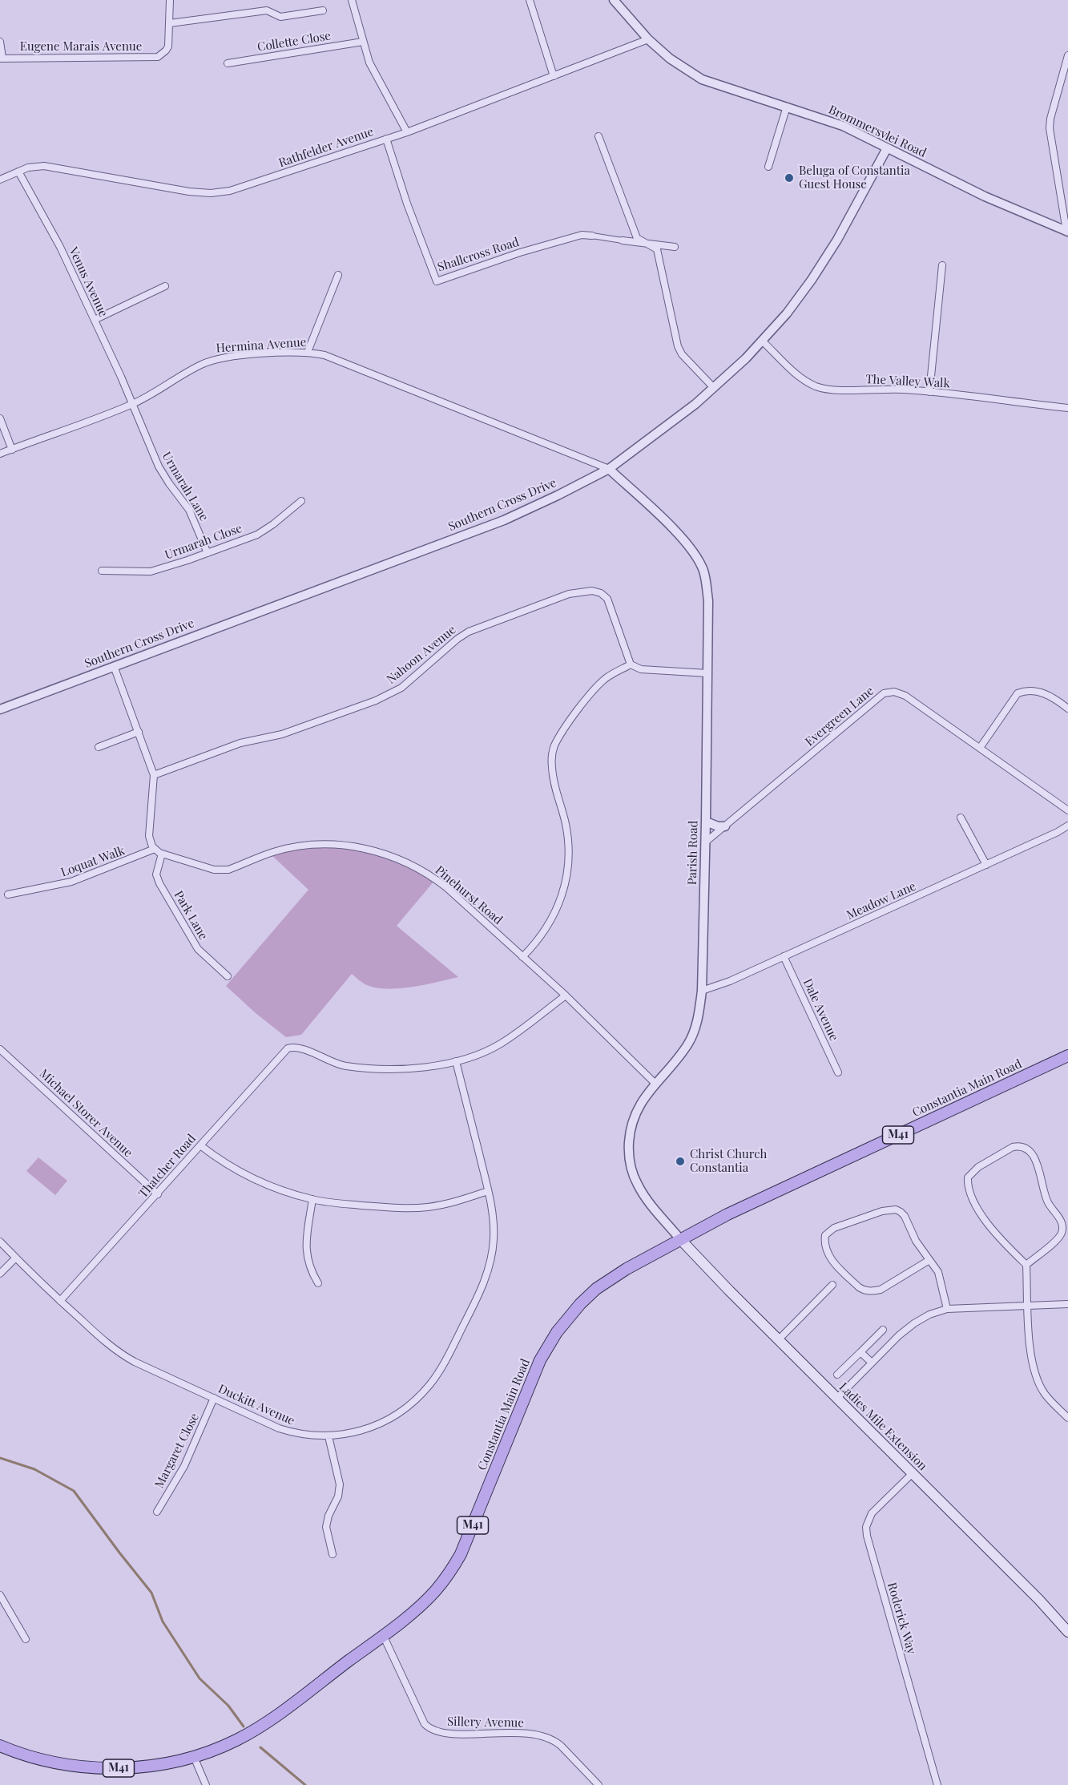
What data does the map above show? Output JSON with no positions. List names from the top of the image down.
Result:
{
  "streets": {
    "main road": ["Constantia Main Road", "M41", "Ladies Mile Extension"],
    "street": [
      "Collette Close",
      "Eugene Marais Avenue",
      "Brommersvlei Road",
      "Rathfelder Avenue",
      "Shallcross Road",
      "Venus Avenue",
      "Hermina Avenue",
      "The Valley Walk",
      "Urmarah Lane",
      "Southern Cross Drive",
      "Urmarah Close",
      "Nahoon Avenue",
      "Evergreen Lane",
      "Parish Road",
      "Loquat Walk",
      "Pinehurst Road",
      "Meadow Lane",
      "Park Lane",
      "Dale Avenue",
      "Michael Storer Avenue",
      "Thatcher Road",
      "Duckitt Avenue",
      "Margaret Close",
      "Roderick Way",
      "Sillery Avenue"
    ]
  },
  "crossings": [
    ["Brommersvlei Road", "Rathfelder Avenue"],
    ["Brommersvlei Road", "Southern Cross Drive"],
    ["Rathfelder Avenue", "Shallcross Road"],
    ["Rathfelder Avenue", "Venus Avenue"],
    ["Venus Avenue", "Hermina Avenue"],
    ["Venus Avenue", "Urmarah Lane"],
    ["Hermina Avenue", "Urmarah Lane"],
    ["Hermina Avenue", "Southern Cross Drive"],
    ["Hermina Avenue", "Parish Road"],
    ["The Valley Walk", "Southern Cross Drive"],
    ["Urmarah Lane", "Urmarah Close"],
    ["Southern Cross Drive", "Parish Road"],
    ["Evergreen Lane", "Parish Road"],
    ["Parish Road", "Pinehurst Road"],
    ["Parish Road", "Meadow Lane"],
    ["Parish Road", "Constantia Main Road"],
    ["Parish Road", "Ladies Mile Extension"],
    ["Loquat Walk", "Pinehurst Road"],
    ["Pinehurst Road", "Park Lane"],
    ["Meadow Lane", "Dale Avenue"],
    ["Constantia Main Road", "Ladies Mile Extension"],
    ["Constantia Main Road", "Sillery Avenue"],
    ["Michael Storer Avenue", "Thatcher Road"],
    ["Thatcher Road", "Duckitt Avenue"],
    ["Duckitt Avenue", "Margaret Close"],
    ["Ladies Mile Extension", "Roderick Way"]
  ],
  "places": ["Beluga of Constantia Guest House", "Christ Church Constantia"]
}
